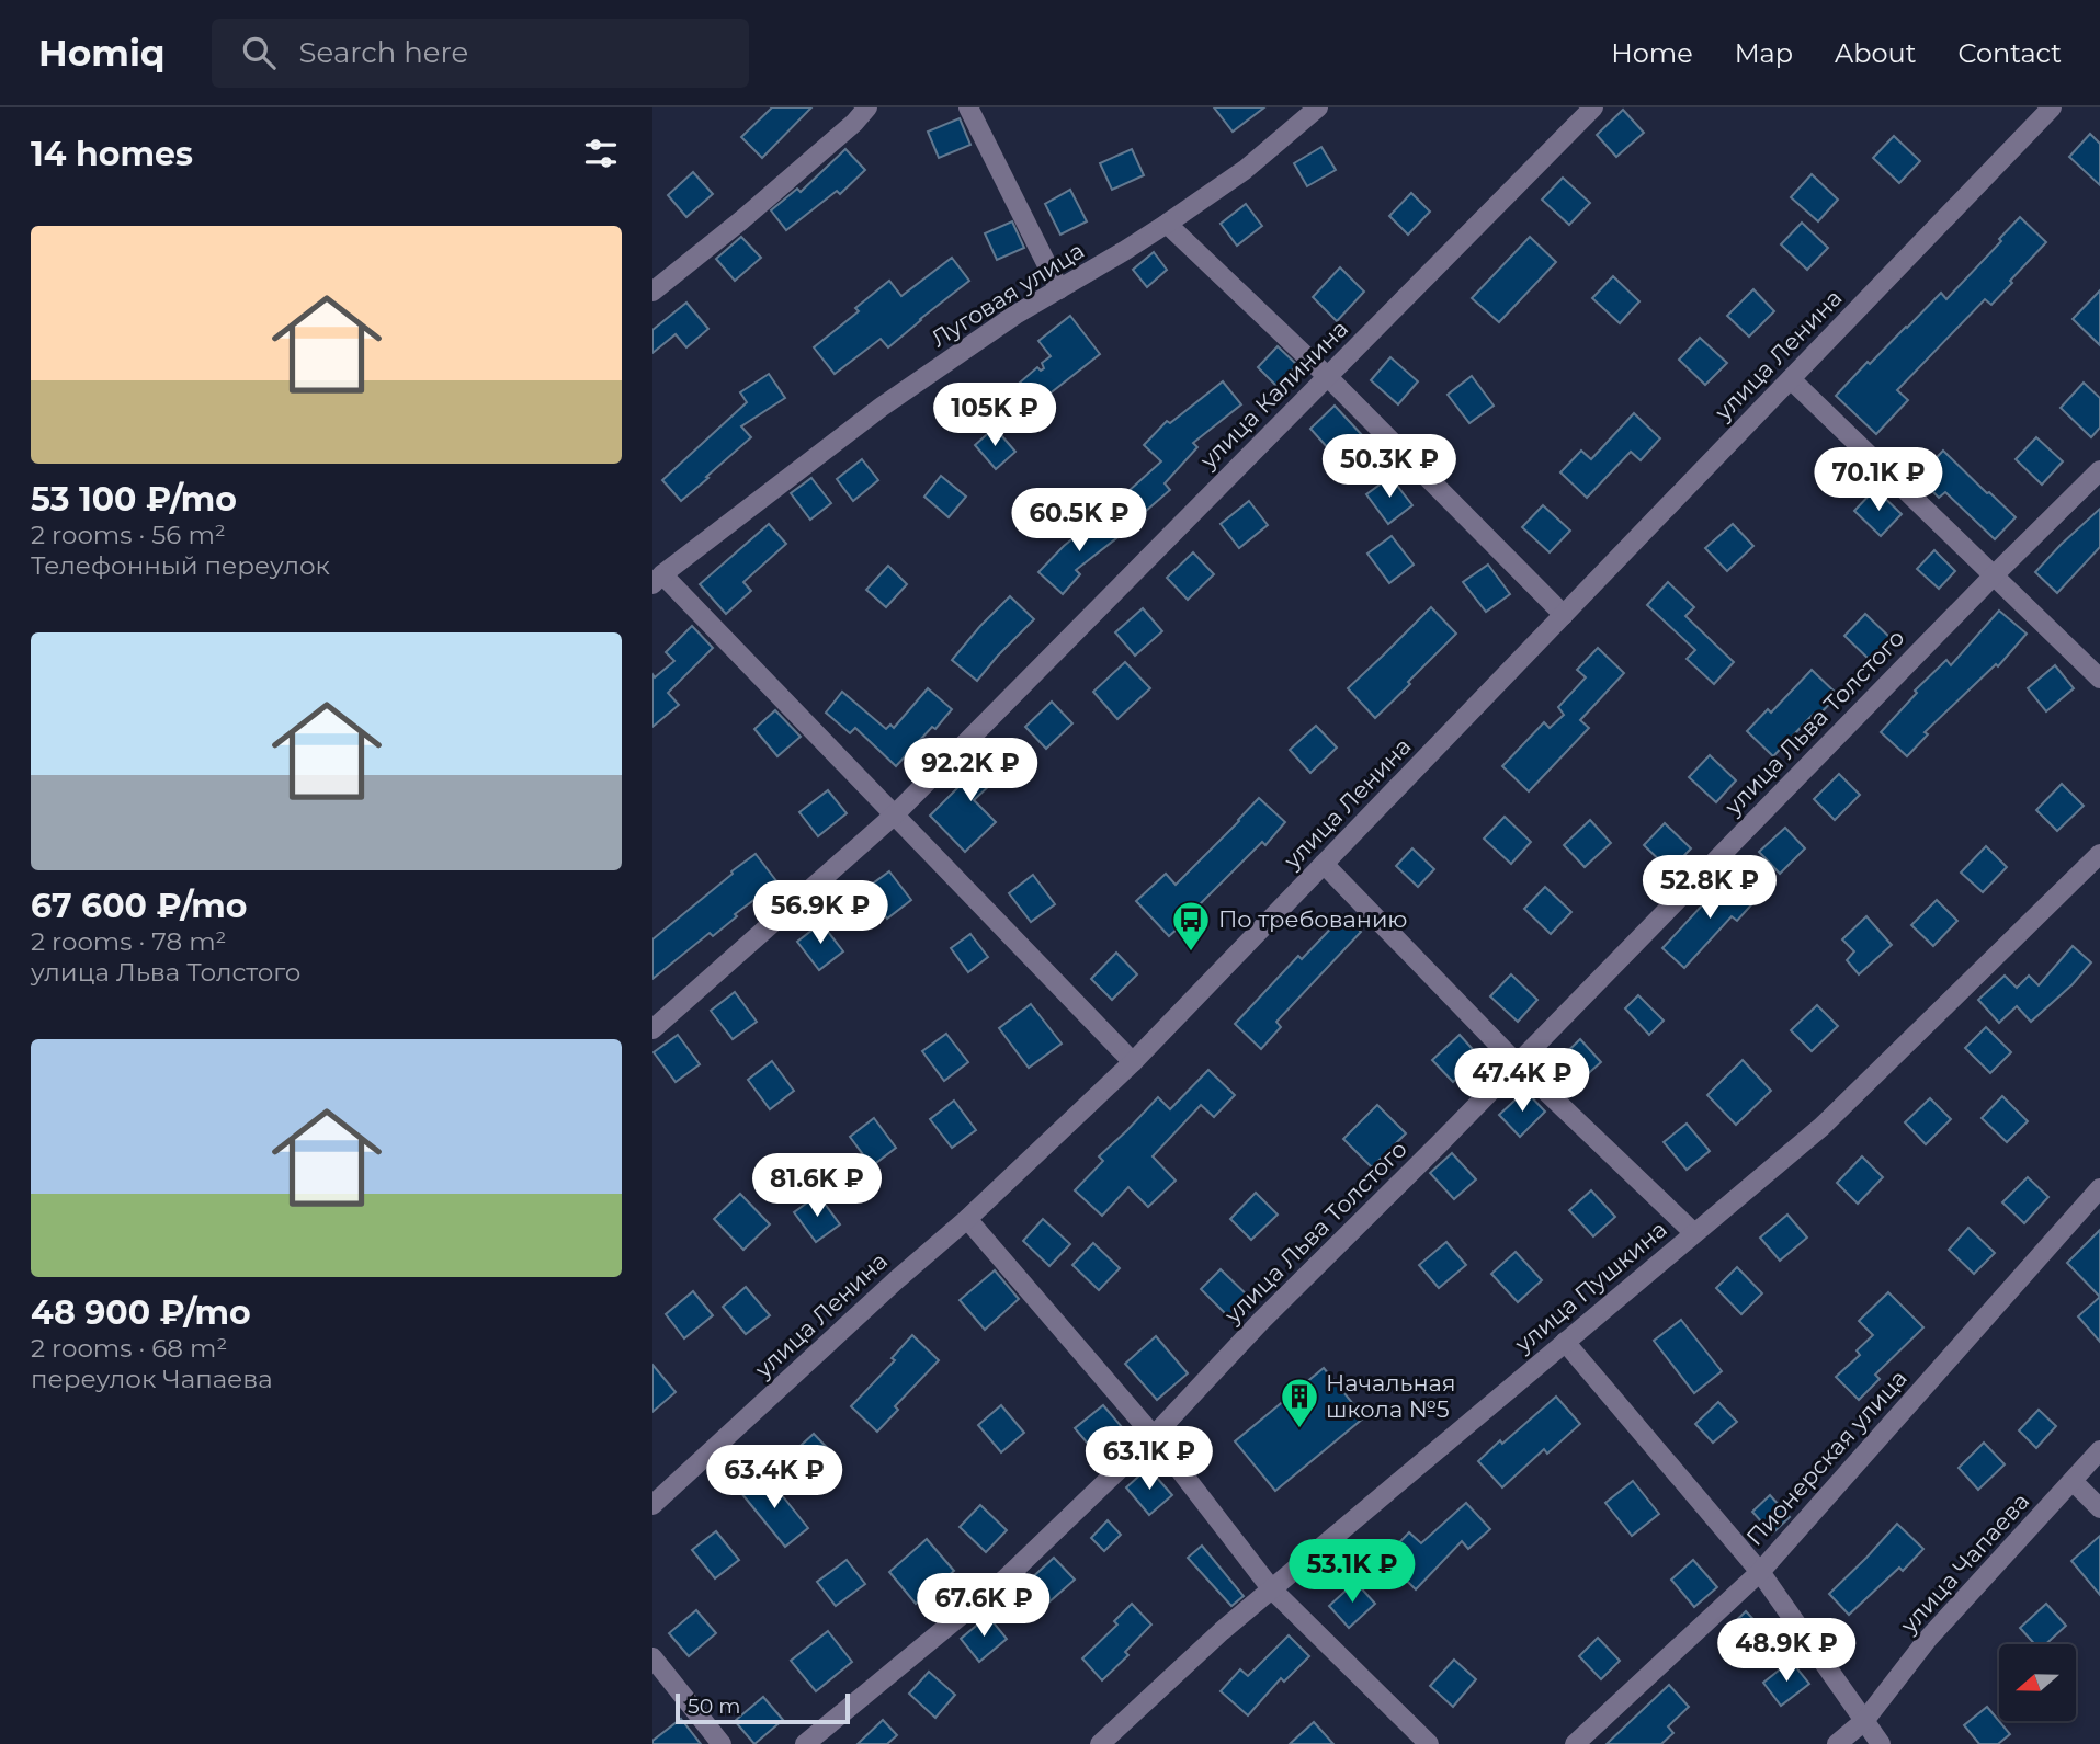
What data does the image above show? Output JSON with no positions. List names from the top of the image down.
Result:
{
  "streets": {
    "street": [
      "Луговая улица",
      "улица Ленина",
      "улица Калинина",
      "улица Льва Толстого",
      "улица Пушкина",
      "Пионерская улица",
      "улица Чапаева"
    ]
  },
  "places": {
    "bus stop": ["По требованию"],
    "building": ["Начальная школа №5"]
  },
  "scale_bar": "50 m",
  "north": "left",
  "page": {
    "header": "Homiq",
    "search": "Search here",
    "nav": [
      "Home",
      "Map",
      "About",
      "Contact"
    ],
    "heading": "14 homes",
    "list": [
      {
        "name": "53 100 ₽/mo",
        "note": "2 rooms · 56 m² · Телефонный переулок"
      },
      {
        "name": "67 600 ₽/mo",
        "note": "2 rooms · 78 m² · улица Льва Толстого"
      },
      {
        "name": "48 900 ₽/mo",
        "note": "2 rooms · 68 m² · переулок Чапаева"
      }
    ],
    "price": [
      "105K ₽",
      "50.3K ₽",
      "70.1K ₽",
      "60.5K ₽",
      "92.2K ₽",
      "52.8K ₽",
      "56.9K ₽",
      "47.4K ₽",
      "81.6K ₽",
      "63.1K ₽",
      "63.4K ₽",
      "53.1K ₽",
      "67.6K ₽",
      "48.9K ₽"
    ],
    "scale": "50 m"
  }
}
